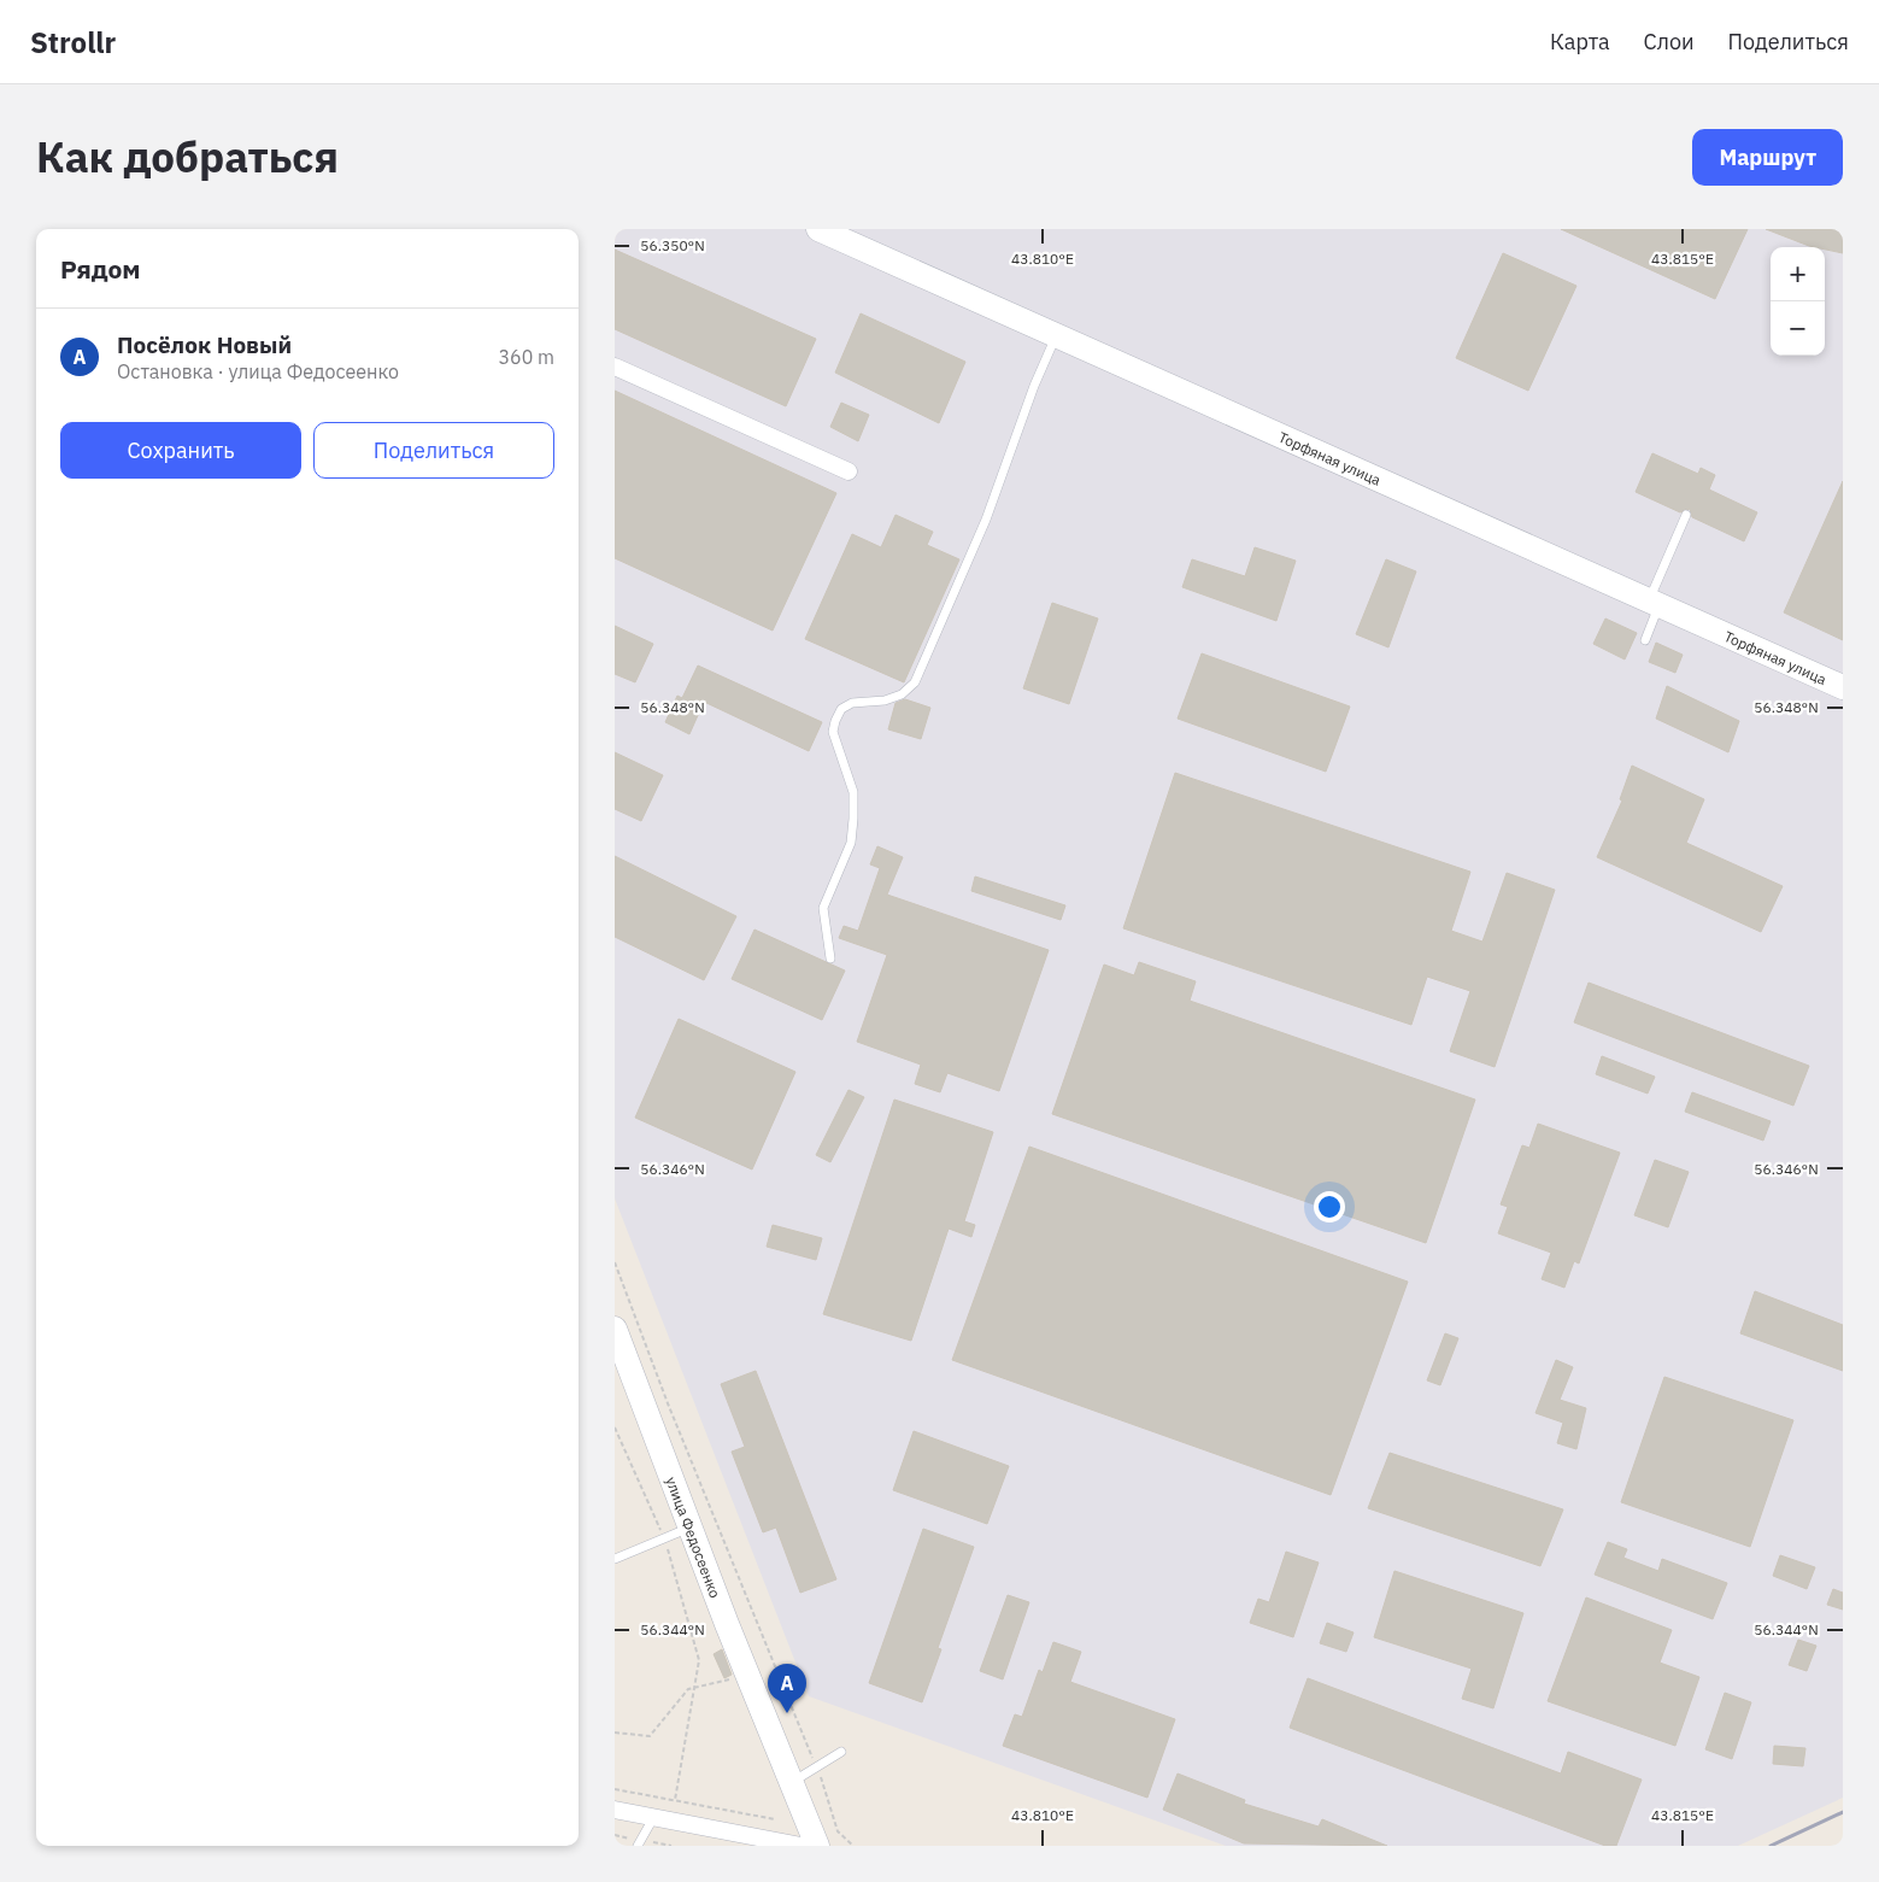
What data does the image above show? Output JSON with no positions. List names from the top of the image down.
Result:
{
  "streets": {
    "street": ["Торфяная улица", "улица Федосеенко"]
  },
  "page": {
    "header": "Strollr",
    "nav": ["Карта", "Слои", "Поделиться"],
    "title": "Как добраться",
    "buttons": [
      "Маршрут",
      ["Сохранить", "Поделиться"]
    ],
    "heading": "Рядом",
    "map_buttons": ["+", "−"],
    "list": [
      {
        "mark": "A",
        "name": "Посёлок Новый",
        "note": "Остановка · улица Федосеенко",
        "value": "360 m"
      }
    ],
    "pins": "A"
  },
  "coordinates": [
    "56.350°N",
    "43.810°E",
    "43.815°E",
    "56.348°N",
    "56.346°N",
    "56.344°N"
  ]
}
